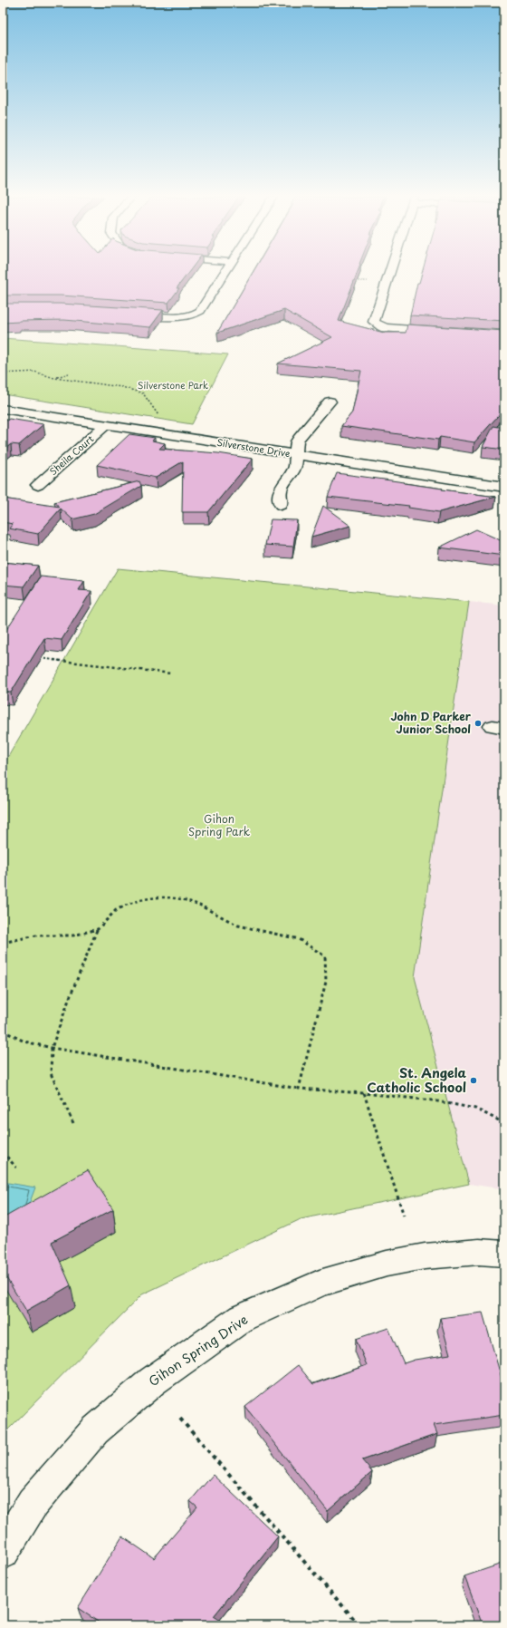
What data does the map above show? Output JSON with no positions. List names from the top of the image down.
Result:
{
  "streets": {
    "street": ["Silverstone Drive", "Sheila Court", "Gihon Spring Drive"]
  },
  "crossings": [
    ["Silverstone Drive", "Sheila Court"]
  ],
  "parks": ["Silverstone Park", "Gihon Spring Park"],
  "places": ["John D Parker Junior School", "St. Angela Catholic School"]
}
